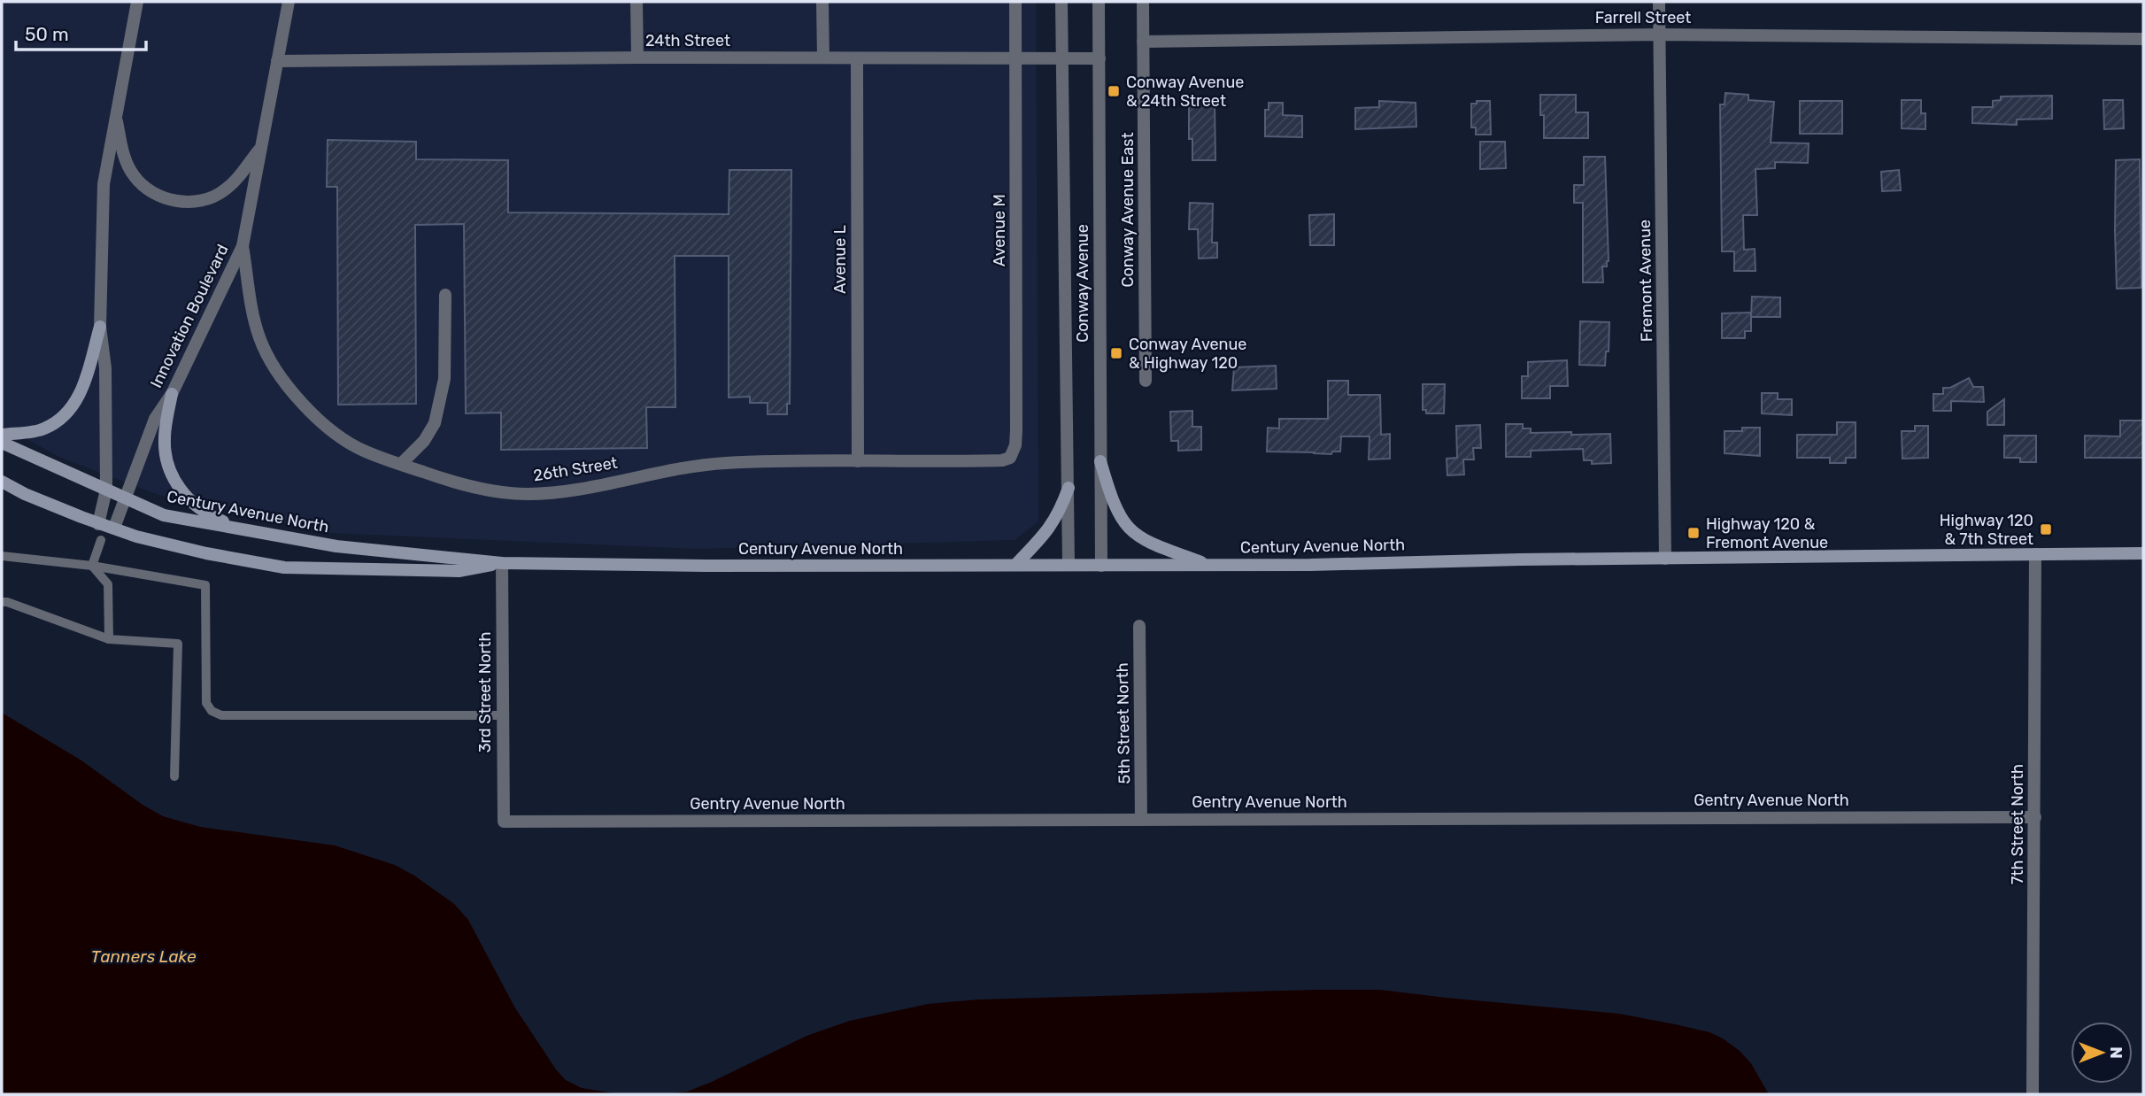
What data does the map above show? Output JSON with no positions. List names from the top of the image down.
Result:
{
  "streets": {
    "main road": ["Century Avenue North"],
    "street": [
      "Farrell Street",
      "24th Street",
      "Conway Avenue East",
      "Avenue M",
      "Avenue L",
      "Fremont Avenue",
      "Conway Avenue",
      "Innovation Boulevard",
      "26th Street",
      "3rd Street North",
      "5th Street North",
      "Gentry Avenue North",
      "7th Street North"
    ]
  },
  "crossings": [
    ["Farrell Street", "Conway Avenue East"],
    ["Farrell Street", "Fremont Avenue"],
    ["24th Street", "Avenue M"],
    ["24th Street", "Avenue L"],
    ["24th Street", "Conway Avenue"],
    ["24th Street", "Innovation Boulevard"],
    ["Avenue M", "26th Street"],
    ["Avenue L", "26th Street"],
    ["Fremont Avenue", "Century Avenue North"],
    ["Conway Avenue", "Century Avenue North"],
    ["Innovation Boulevard", "26th Street"],
    ["Innovation Boulevard", "Century Avenue North"],
    ["Century Avenue North", "3rd Street North"],
    ["Century Avenue North", "7th Street North"],
    ["3rd Street North", "Gentry Avenue North"],
    ["5th Street North", "Gentry Avenue North"],
    ["Gentry Avenue North", "7th Street North"]
  ],
  "water": ["Tanners Lake"],
  "places": {
    "transit": [
      "Conway Avenue & 24th Street",
      "Conway Avenue & Highway 120",
      "Highway 120 & 7th Street",
      "Highway 120 & Fremont Avenue"
    ]
  },
  "scale_bar": "50 m",
  "north": "right"
}
